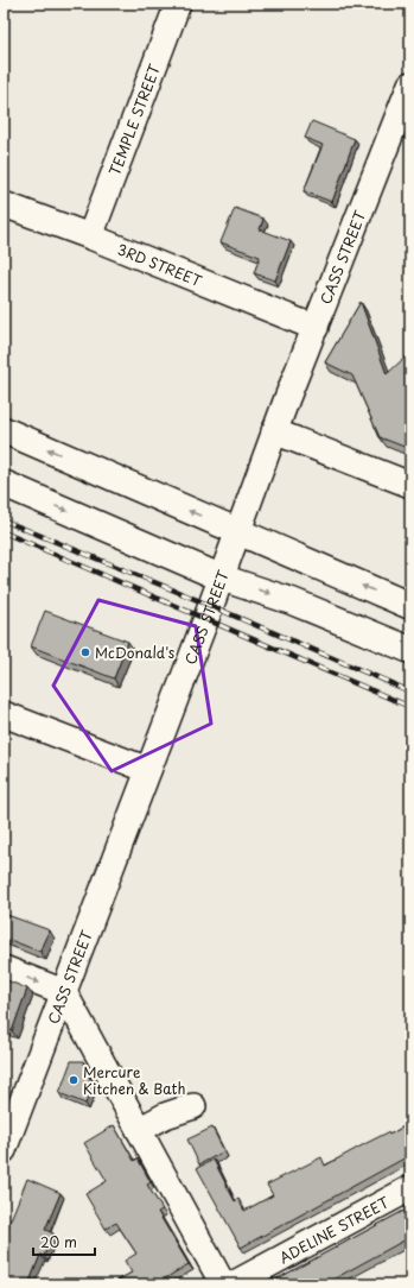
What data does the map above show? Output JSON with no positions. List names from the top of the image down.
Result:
{
  "streets": {
    "street": [
      "TEMPLE STREET",
      "CASS STREET",
      "3RD STREET",
      "ADELINE STREET"
    ]
  },
  "crossings": [
    ["TEMPLE STREET", "3RD STREET"],
    ["CASS STREET", "3RD STREET"]
  ],
  "places": ["McDonald's", "Mercure Kitchen & Bath"],
  "scale_bar": "20 m"
}
